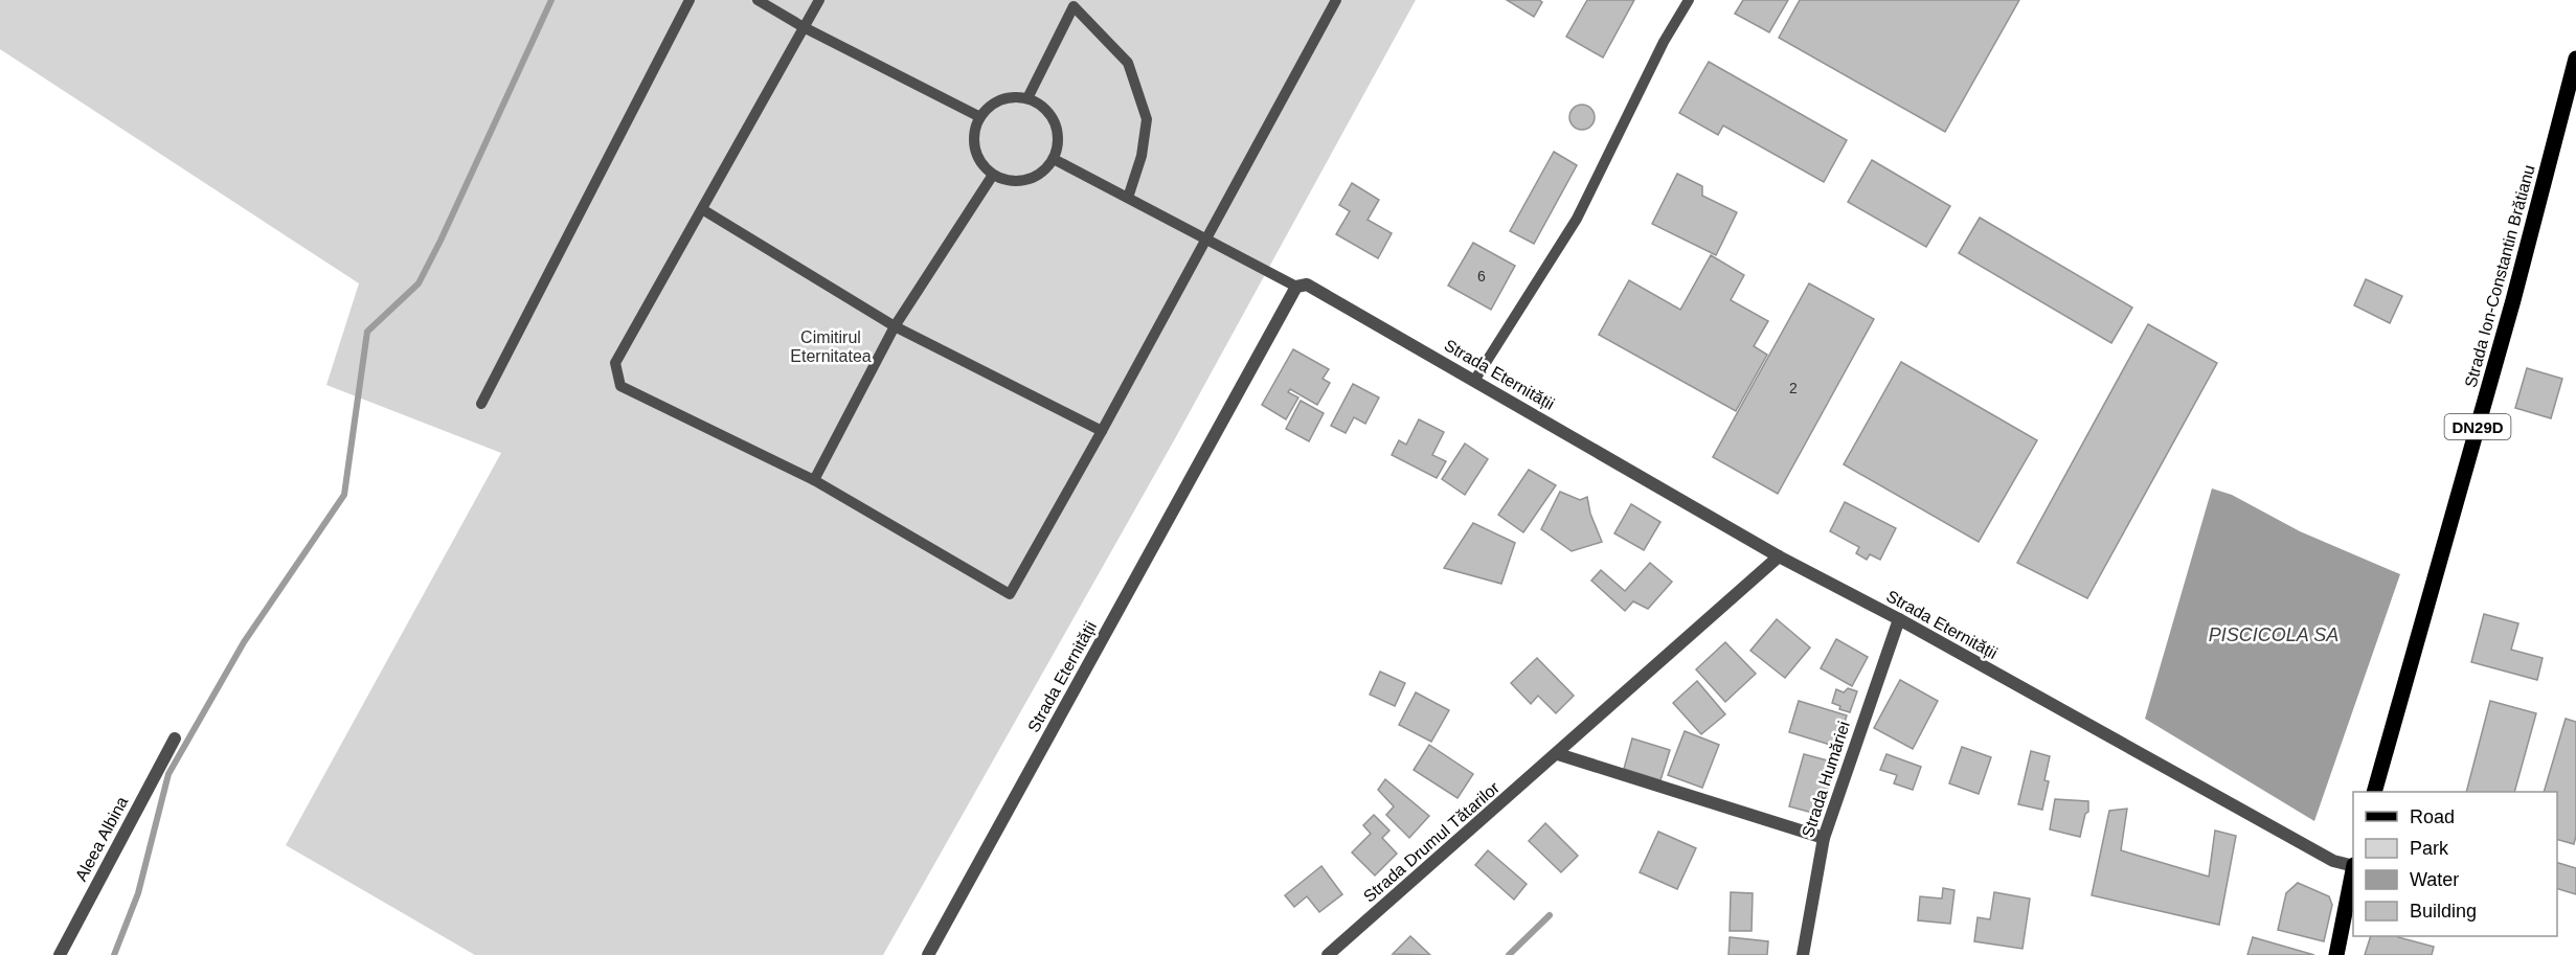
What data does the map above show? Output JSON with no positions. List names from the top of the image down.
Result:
{
  "streets": {
    "main road": ["Strada Ion-Constantin Brătianu", "DN29D"],
    "street": [
      "Strada Eternității",
      "Strada Humăriei",
      "Aleea Albina",
      "Strada Drumul Tătarilor"
    ]
  },
  "crossings": [
    ["Strada Eternității", "Strada Humăriei"],
    ["Strada Eternității", "Strada Drumul Tătarilor"]
  ],
  "water": ["PISCICOLA SA"],
  "parks": ["Cimitirul Eternitatea"],
  "house_numbers": ["6", "2"],
  "legend": [
    "Road",
    "Park",
    "Water",
    "Building"
  ]
}
